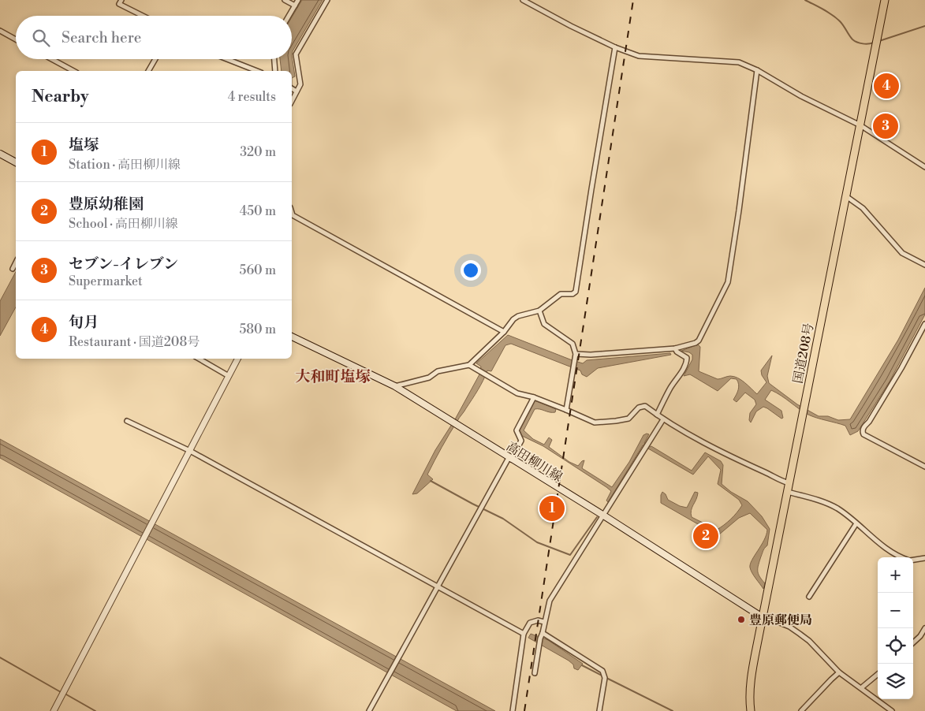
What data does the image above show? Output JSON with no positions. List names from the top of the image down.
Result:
{
  "streets": {
    "highway": ["国道208号"],
    "main road": ["高田柳川線"]
  },
  "crossings": [
    ["国道208号", "高田柳川線"]
  ],
  "districts": ["大和町塩塚"],
  "places": ["豊原郵便局"],
  "page": {
    "search": "Search here",
    "heading": ["Nearby", "4 results"],
    "pins": [
      "4",
      "3",
      "1",
      "2"
    ],
    "list": [
      {
        "mark": "1",
        "name": "塩塚",
        "note": "Station · 高田柳川線",
        "value": "320 m"
      },
      {
        "mark": "2",
        "name": "豊原幼稚園",
        "note": "School · 高田柳川線",
        "value": "450 m"
      },
      {
        "mark": "3",
        "name": "セブン-イレブン",
        "note": "Supermarket",
        "value": "560 m"
      },
      {
        "mark": "4",
        "name": "旬月",
        "note": "Restaurant · 国道208号",
        "value": "580 m"
      }
    ],
    "map_buttons": ["+", "−"]
  }
}
